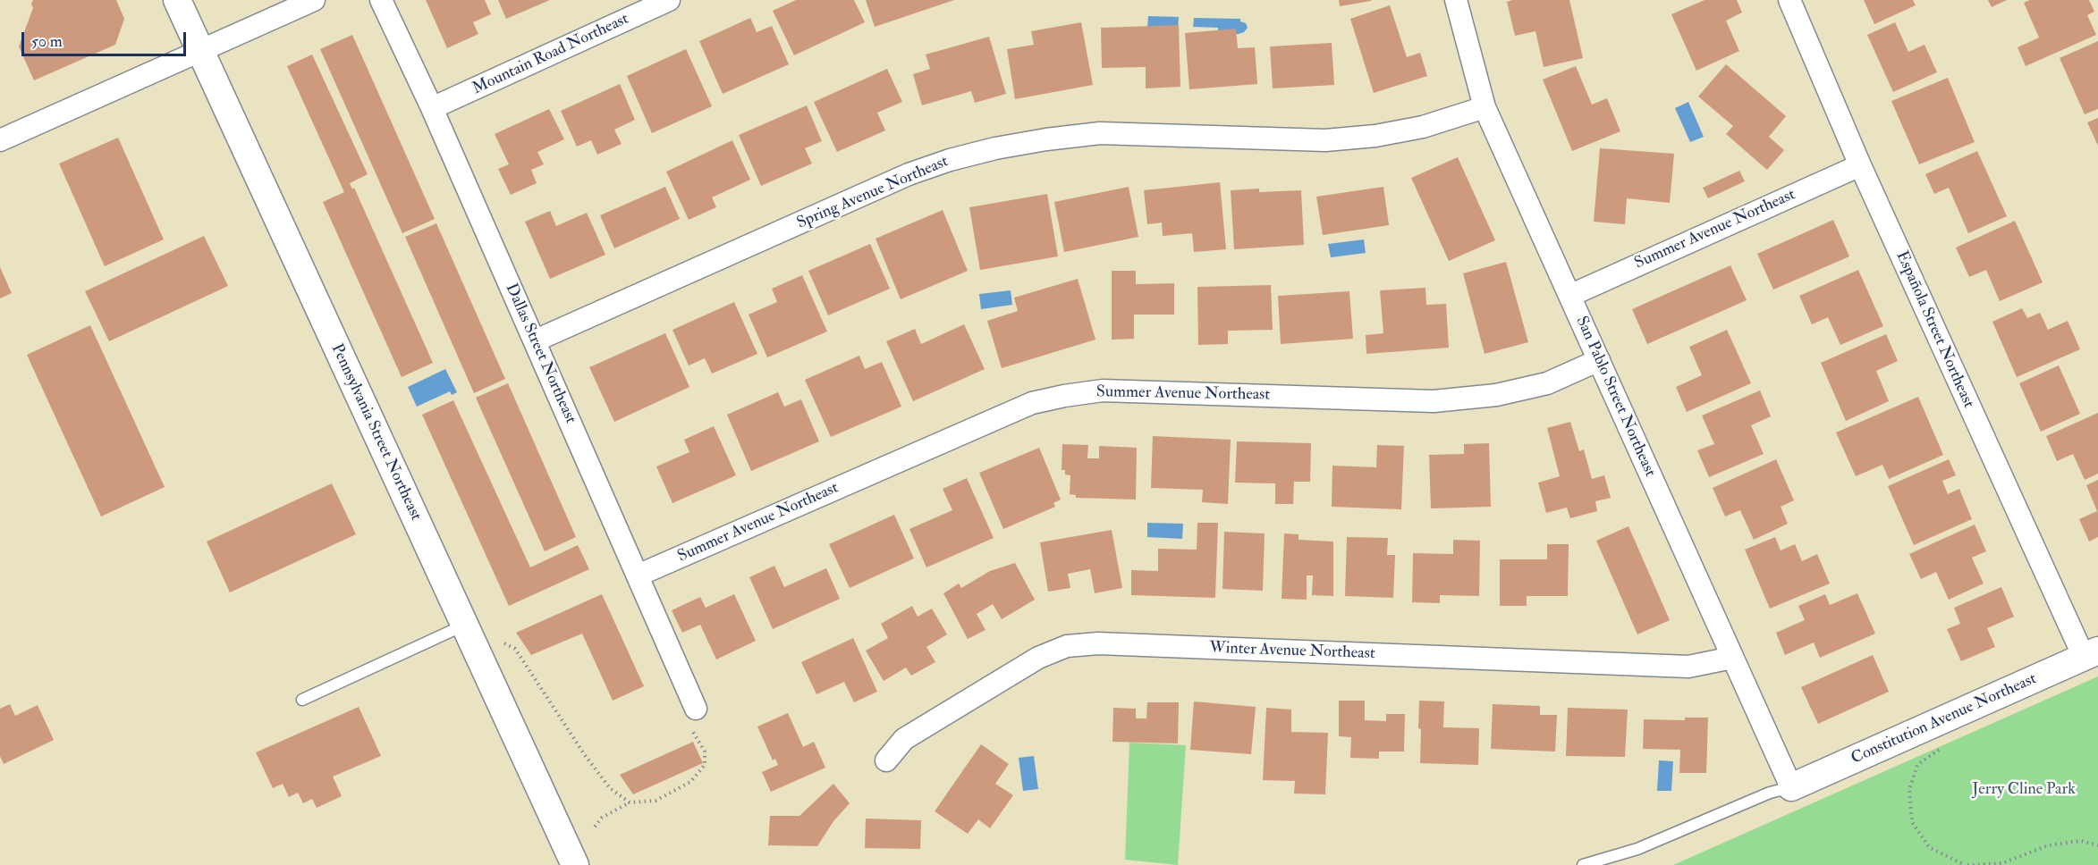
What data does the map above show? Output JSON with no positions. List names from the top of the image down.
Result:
{
  "streets": {
    "street": [
      "Mountain Road Northeast",
      "Spring Avenue Northeast",
      "Summer Avenue Northeast",
      "Española Street Northeast",
      "Dallas Street Northeast",
      "San Pablo Street Northeast",
      "Pennsylvania Street Northeast",
      "Winter Avenue Northeast",
      "Constitution Avenue Northeast"
    ]
  },
  "crossings": [
    ["Mountain Road Northeast", "Dallas Street Northeast"],
    ["Spring Avenue Northeast", "Dallas Street Northeast"],
    ["Spring Avenue Northeast", "San Pablo Street Northeast"],
    ["Summer Avenue Northeast", "Española Street Northeast"],
    ["Summer Avenue Northeast", "Dallas Street Northeast"],
    ["Summer Avenue Northeast", "San Pablo Street Northeast"],
    ["Española Street Northeast", "Constitution Avenue Northeast"],
    ["San Pablo Street Northeast", "Winter Avenue Northeast"],
    ["San Pablo Street Northeast", "Constitution Avenue Northeast"]
  ],
  "parks": ["Jerry Cline Park"],
  "scale_bar": "50 m"
}
